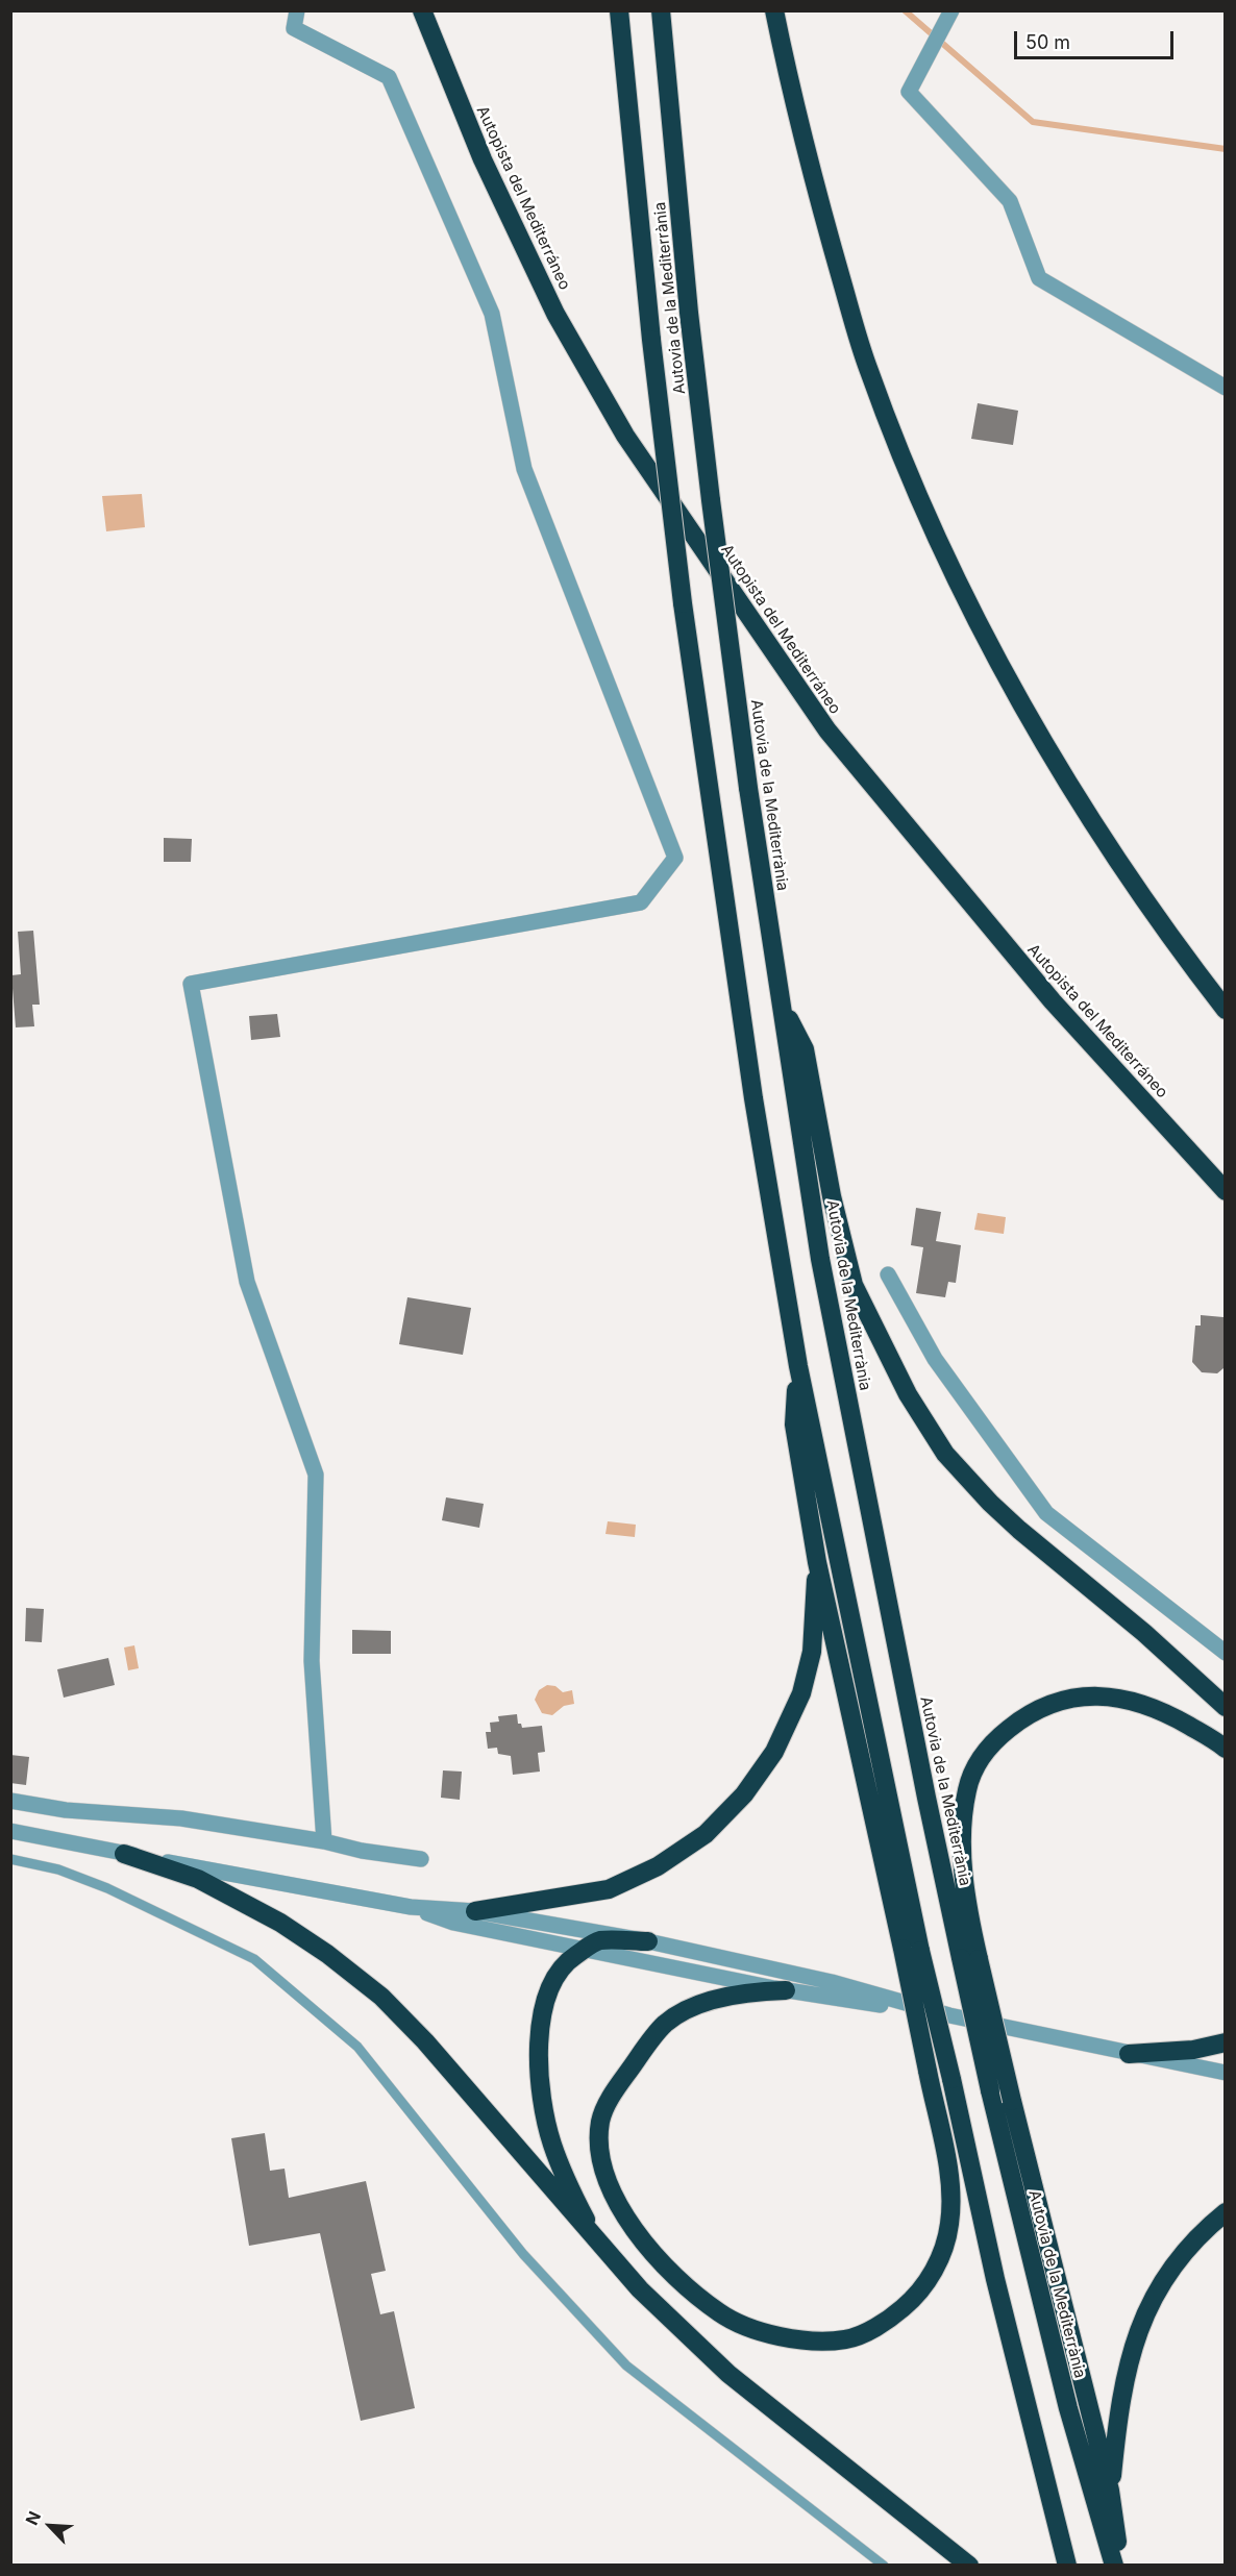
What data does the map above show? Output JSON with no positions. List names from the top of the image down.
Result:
{
  "streets": {
    "highway": ["Autopista del Mediterráneo", "Autovia de la Mediterrània"]
  },
  "scale_bar": "50 m",
  "north": "top left"
}
